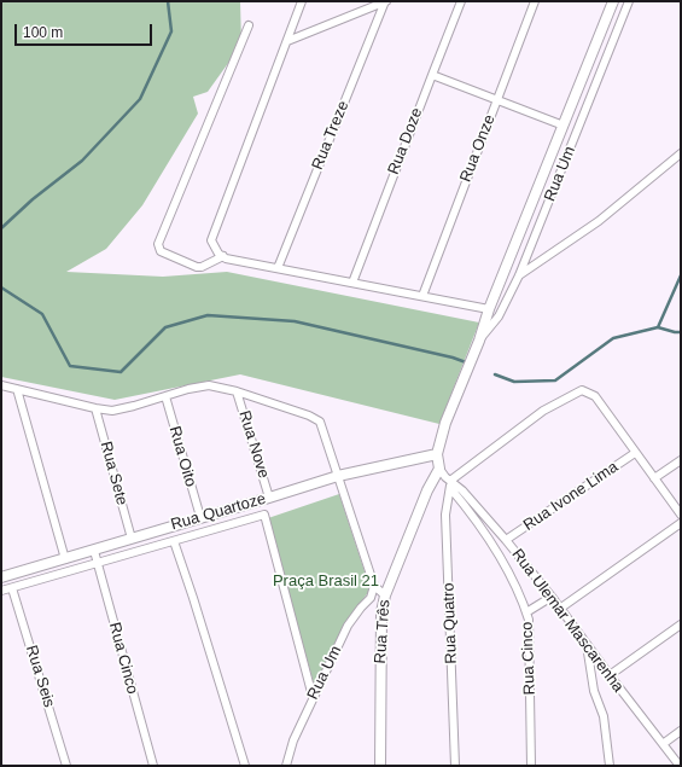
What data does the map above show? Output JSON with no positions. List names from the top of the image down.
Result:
{
  "streets": {
    "street": [
      "Rua Treze",
      "Rua Doze",
      "Rua Onze",
      "Rua Um",
      "Rua Nove",
      "Rua Oito",
      "Rua Sete",
      "Rua Ivone Lima",
      "Rua Quartoze",
      "Rua Ulemar Mascarenha",
      "Rua Quatro",
      "Rua Três",
      "Rua Cinco",
      "Rua Seis"
    ]
  },
  "crossings": [
    ["Rua Um", "Rua Quartoze"],
    ["Rua Um", "Rua Três"],
    ["Rua Nove", "Rua Quartoze"],
    ["Rua Oito", "Rua Quartoze"],
    ["Rua Sete", "Rua Quartoze"],
    ["Rua Ivone Lima", "Rua Ulemar Mascarenha"],
    ["Rua Quartoze", "Rua Cinco"],
    ["Rua Quartoze", "Rua Seis"],
    ["Rua Ulemar Mascarenha", "Rua Quatro"],
    ["Rua Ulemar Mascarenha", "Rua Cinco"],
    ["Rua Quatro", "Rua Cinco"]
  ],
  "parks": ["Praça Brasil 21"],
  "scale_bar": "100 m"
}
